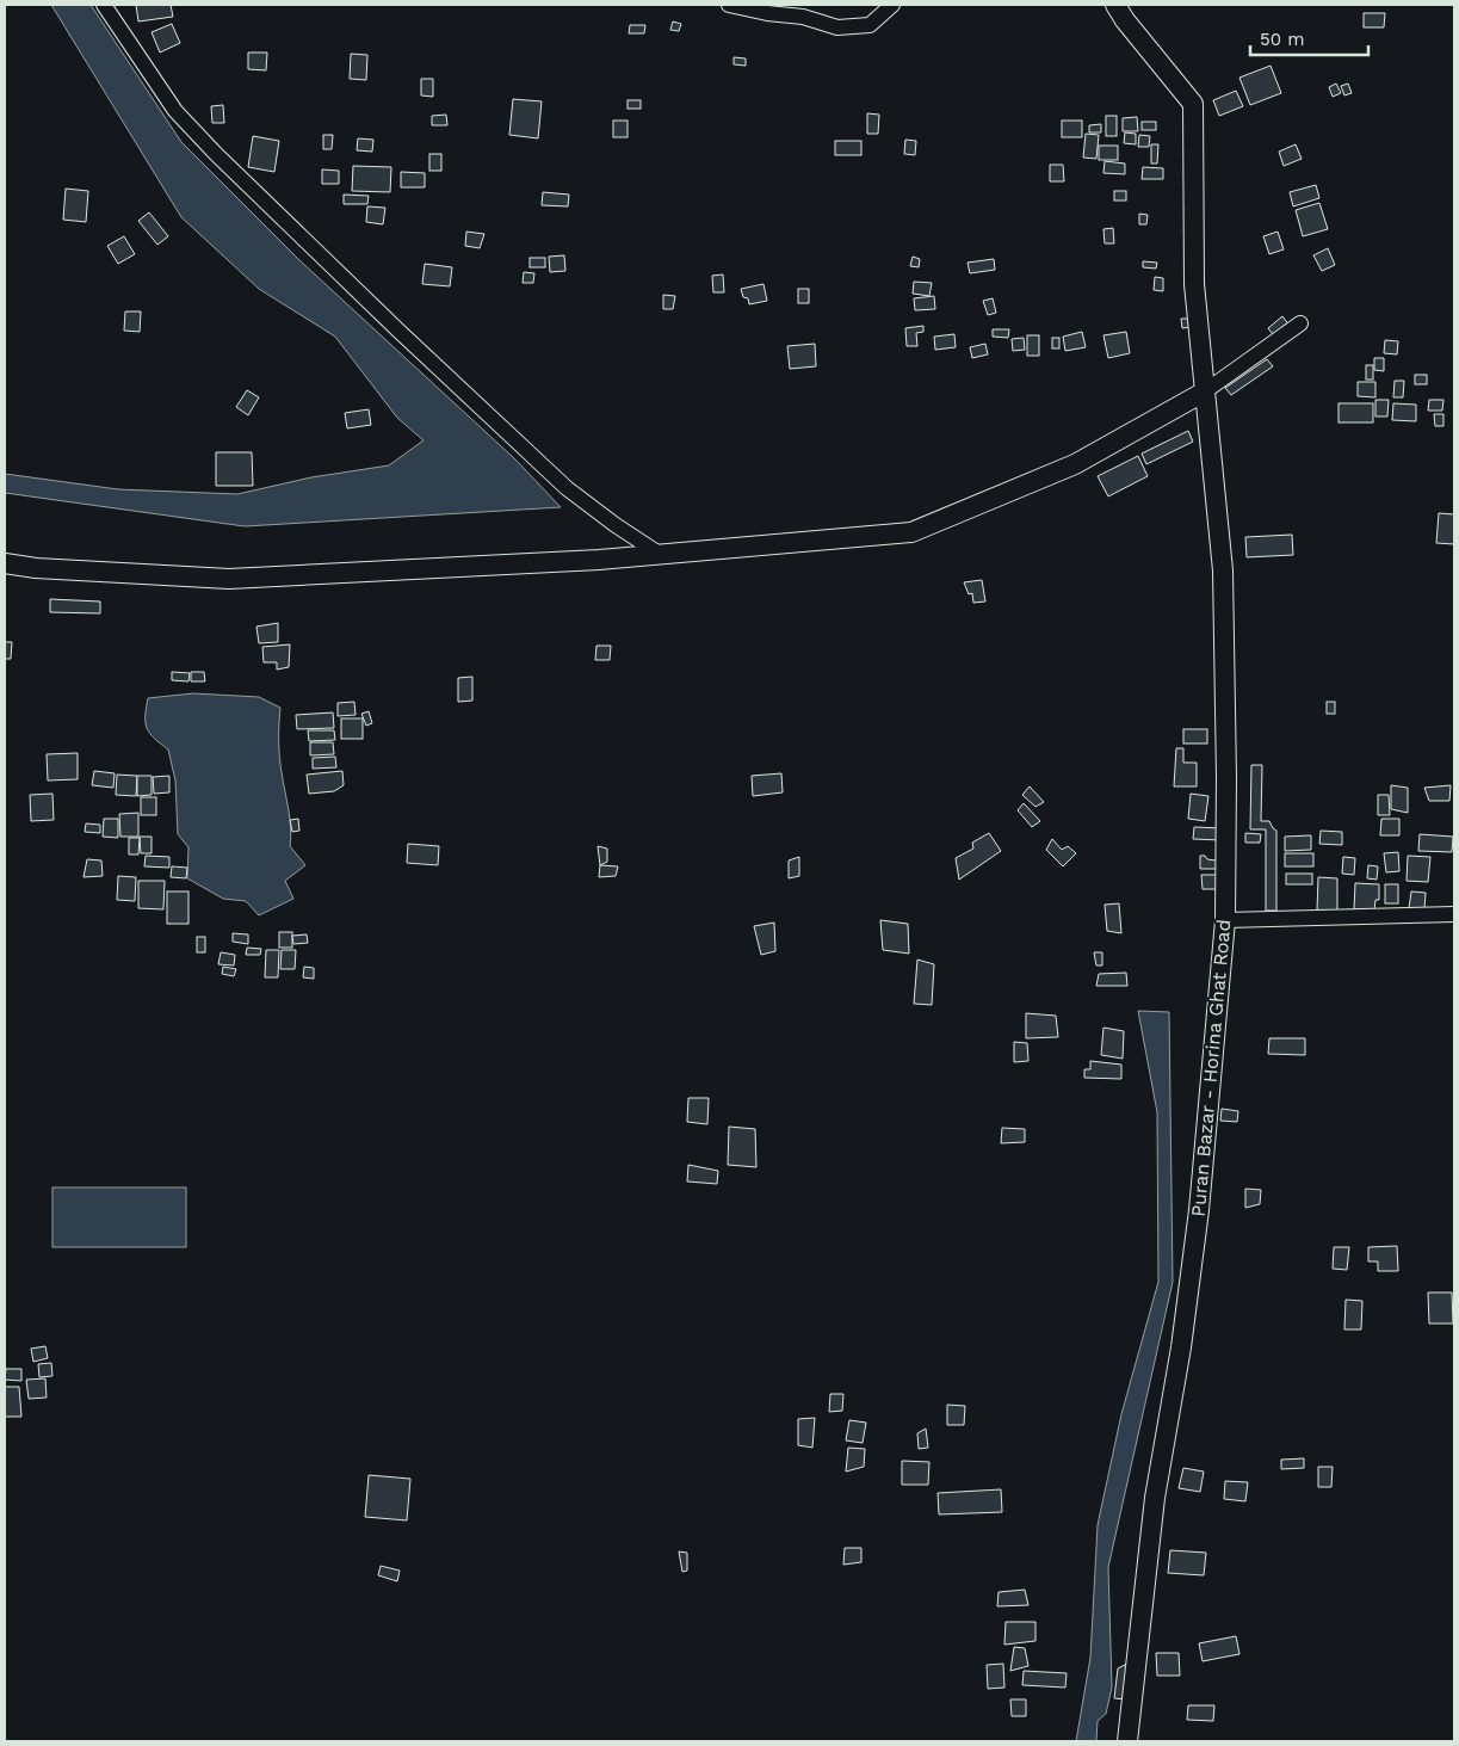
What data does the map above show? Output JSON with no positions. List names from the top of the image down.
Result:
{
  "streets": {
    "main road": ["Puran Bazar - Horina Ghat Road"]
  },
  "scale_bar": "50 m"
}
